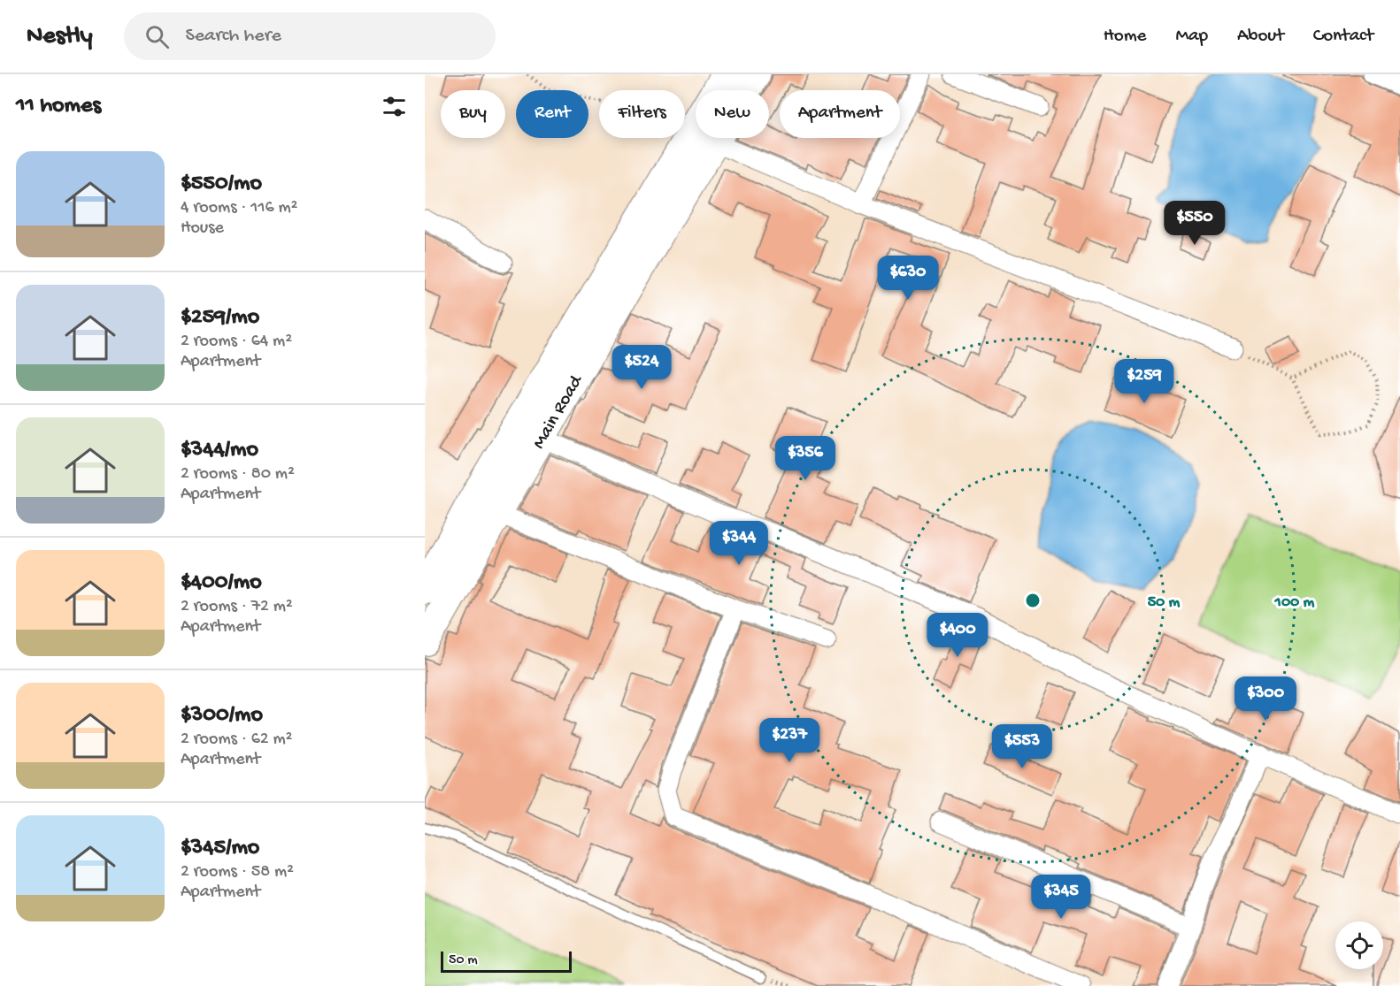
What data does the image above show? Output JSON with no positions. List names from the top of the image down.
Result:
{
  "streets": {
    "main road": ["Main Road"]
  },
  "scale_bar": "50 m",
  "page": {
    "header": "Nestly",
    "search": "Search here",
    "nav": [
      "Home",
      "Map",
      "About",
      "Contact"
    ],
    "heading": "11 homes",
    "chip": [
      "Buy",
      "Rent",
      "Filters",
      "New",
      "Apartment"
    ],
    "list": [
      {
        "name": "$550/mo",
        "note": "4 rooms · 116 m² · House"
      },
      {
        "name": "$259/mo",
        "note": "2 rooms · 64 m² · Apartment"
      },
      {
        "name": "$344/mo",
        "note": "2 rooms · 80 m² · Apartment"
      },
      {
        "name": "$400/mo",
        "note": "2 rooms · 72 m² · Apartment"
      },
      {
        "name": "$300/mo",
        "note": "2 rooms · 62 m² · Apartment"
      },
      {
        "name": "$345/mo",
        "note": "2 rooms · 58 m² · Apartment"
      }
    ],
    "price": [
      "$550",
      "$630",
      "$524",
      "$259",
      "$356",
      "$344",
      "$400",
      "$300",
      "$237",
      "$553",
      "$345"
    ],
    "scale": "50 m"
  },
  "rings": ["50 m", "100 m"]
}
